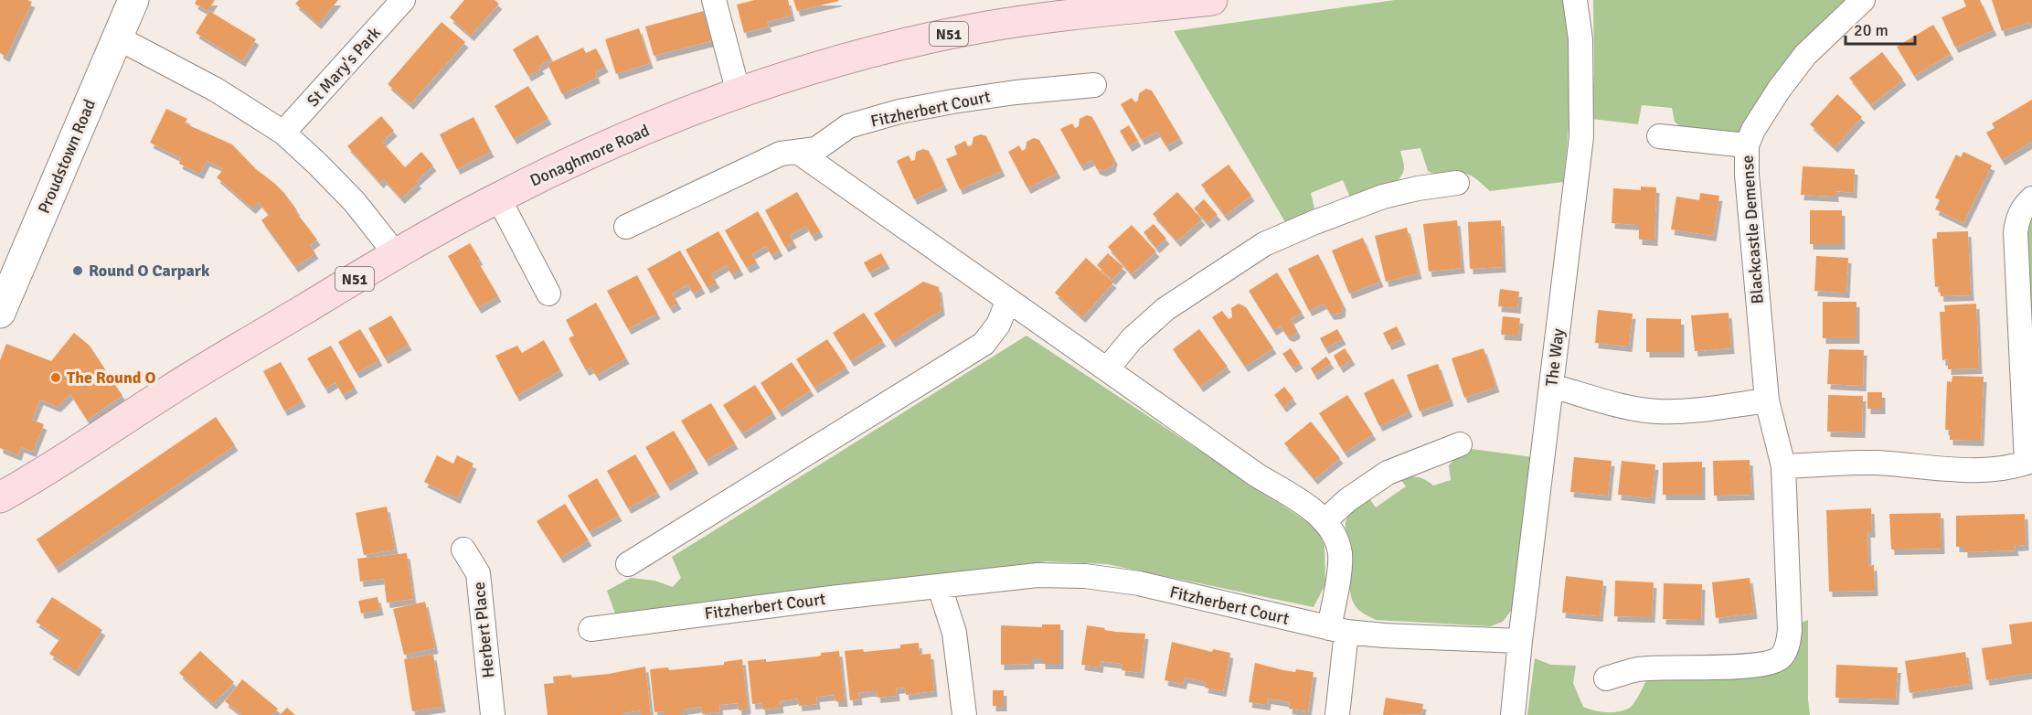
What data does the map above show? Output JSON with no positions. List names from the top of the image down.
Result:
{
  "streets": {
    "main road": ["N51", "Donaghmore Road", "Proudstown Road"],
    "street": [
      "St Mary's Park",
      "Fitzherbert Court",
      "Blackcastle Demense",
      "The Way",
      "Herbert Place"
    ]
  },
  "crossings": [
    ["Fitzherbert Court", "The Way"]
  ],
  "places": ["Round O Carpark", "The Round O"],
  "scale_bar": "20 m"
}
